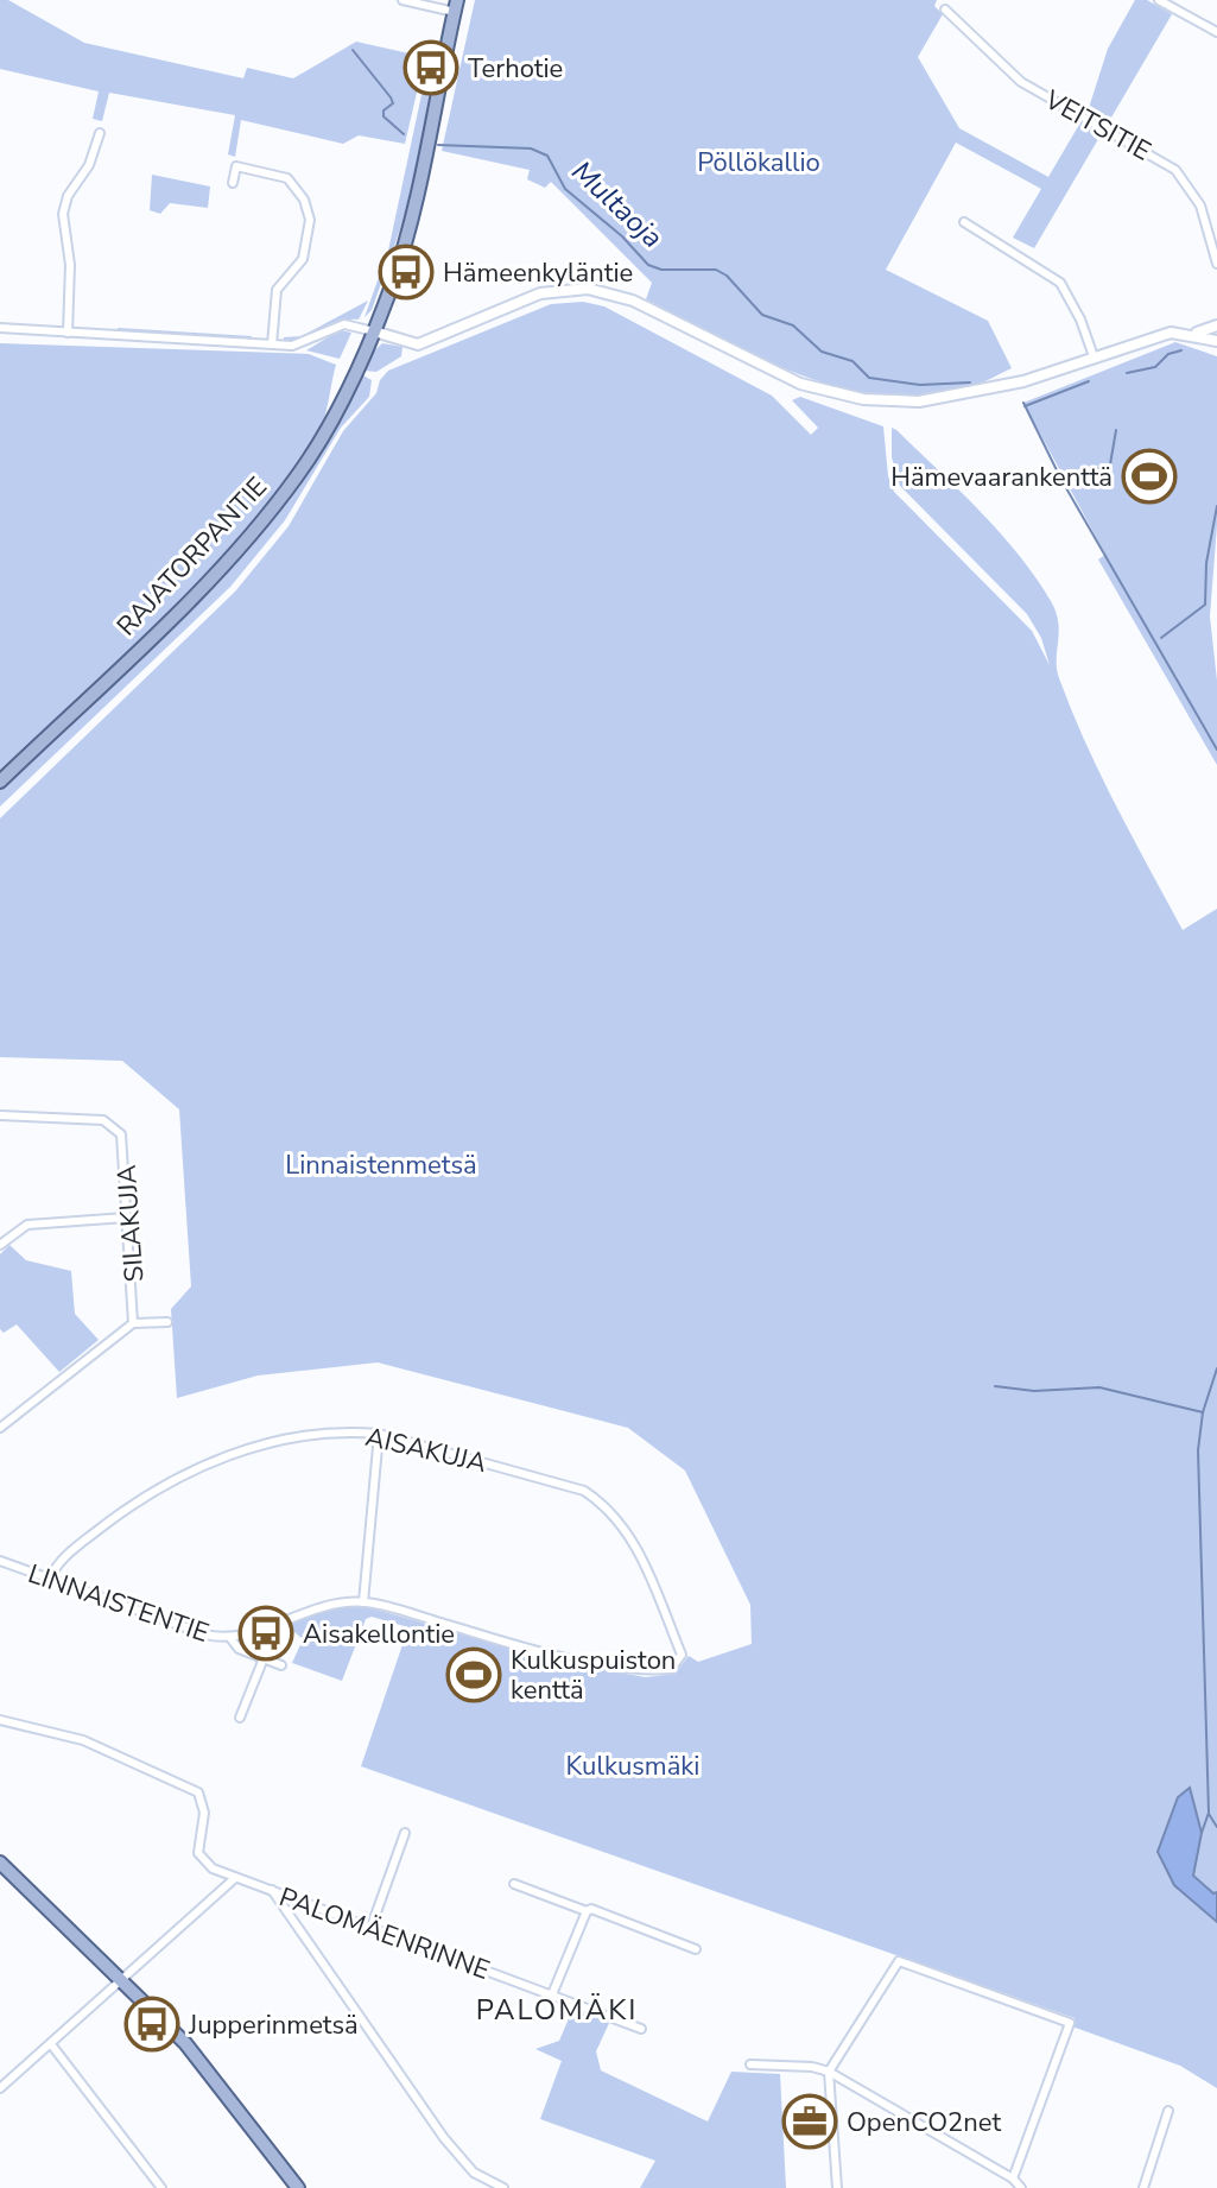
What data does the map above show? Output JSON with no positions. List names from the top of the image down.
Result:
{
  "streets": {
    "main road": ["RAJATORPANTIE"],
    "street": [
      "VEITSITIE",
      "SILAKUJA",
      "AISAKUJA",
      "LINNAISTENTIE",
      "PALOMÄENRINNE"
    ]
  },
  "crossings": [
    ["AISAKUJA", "LINNAISTENTIE"]
  ],
  "districts": ["PALOMÄKI"],
  "water": ["Multaoja"],
  "parks": ["Pöllökallio", "Linnaistenmetsä", "Kulkusmäki"],
  "places": {
    "bus stop": [
      "Terhotie",
      "Hämeenkyläntie",
      "Aisakellontie",
      "Jupperinmetsä"
    ],
    "sports": ["Hämevaarankenttä", "Kulkuspuiston kenttä"],
    "office": ["OpenCO2net"]
  }
}
